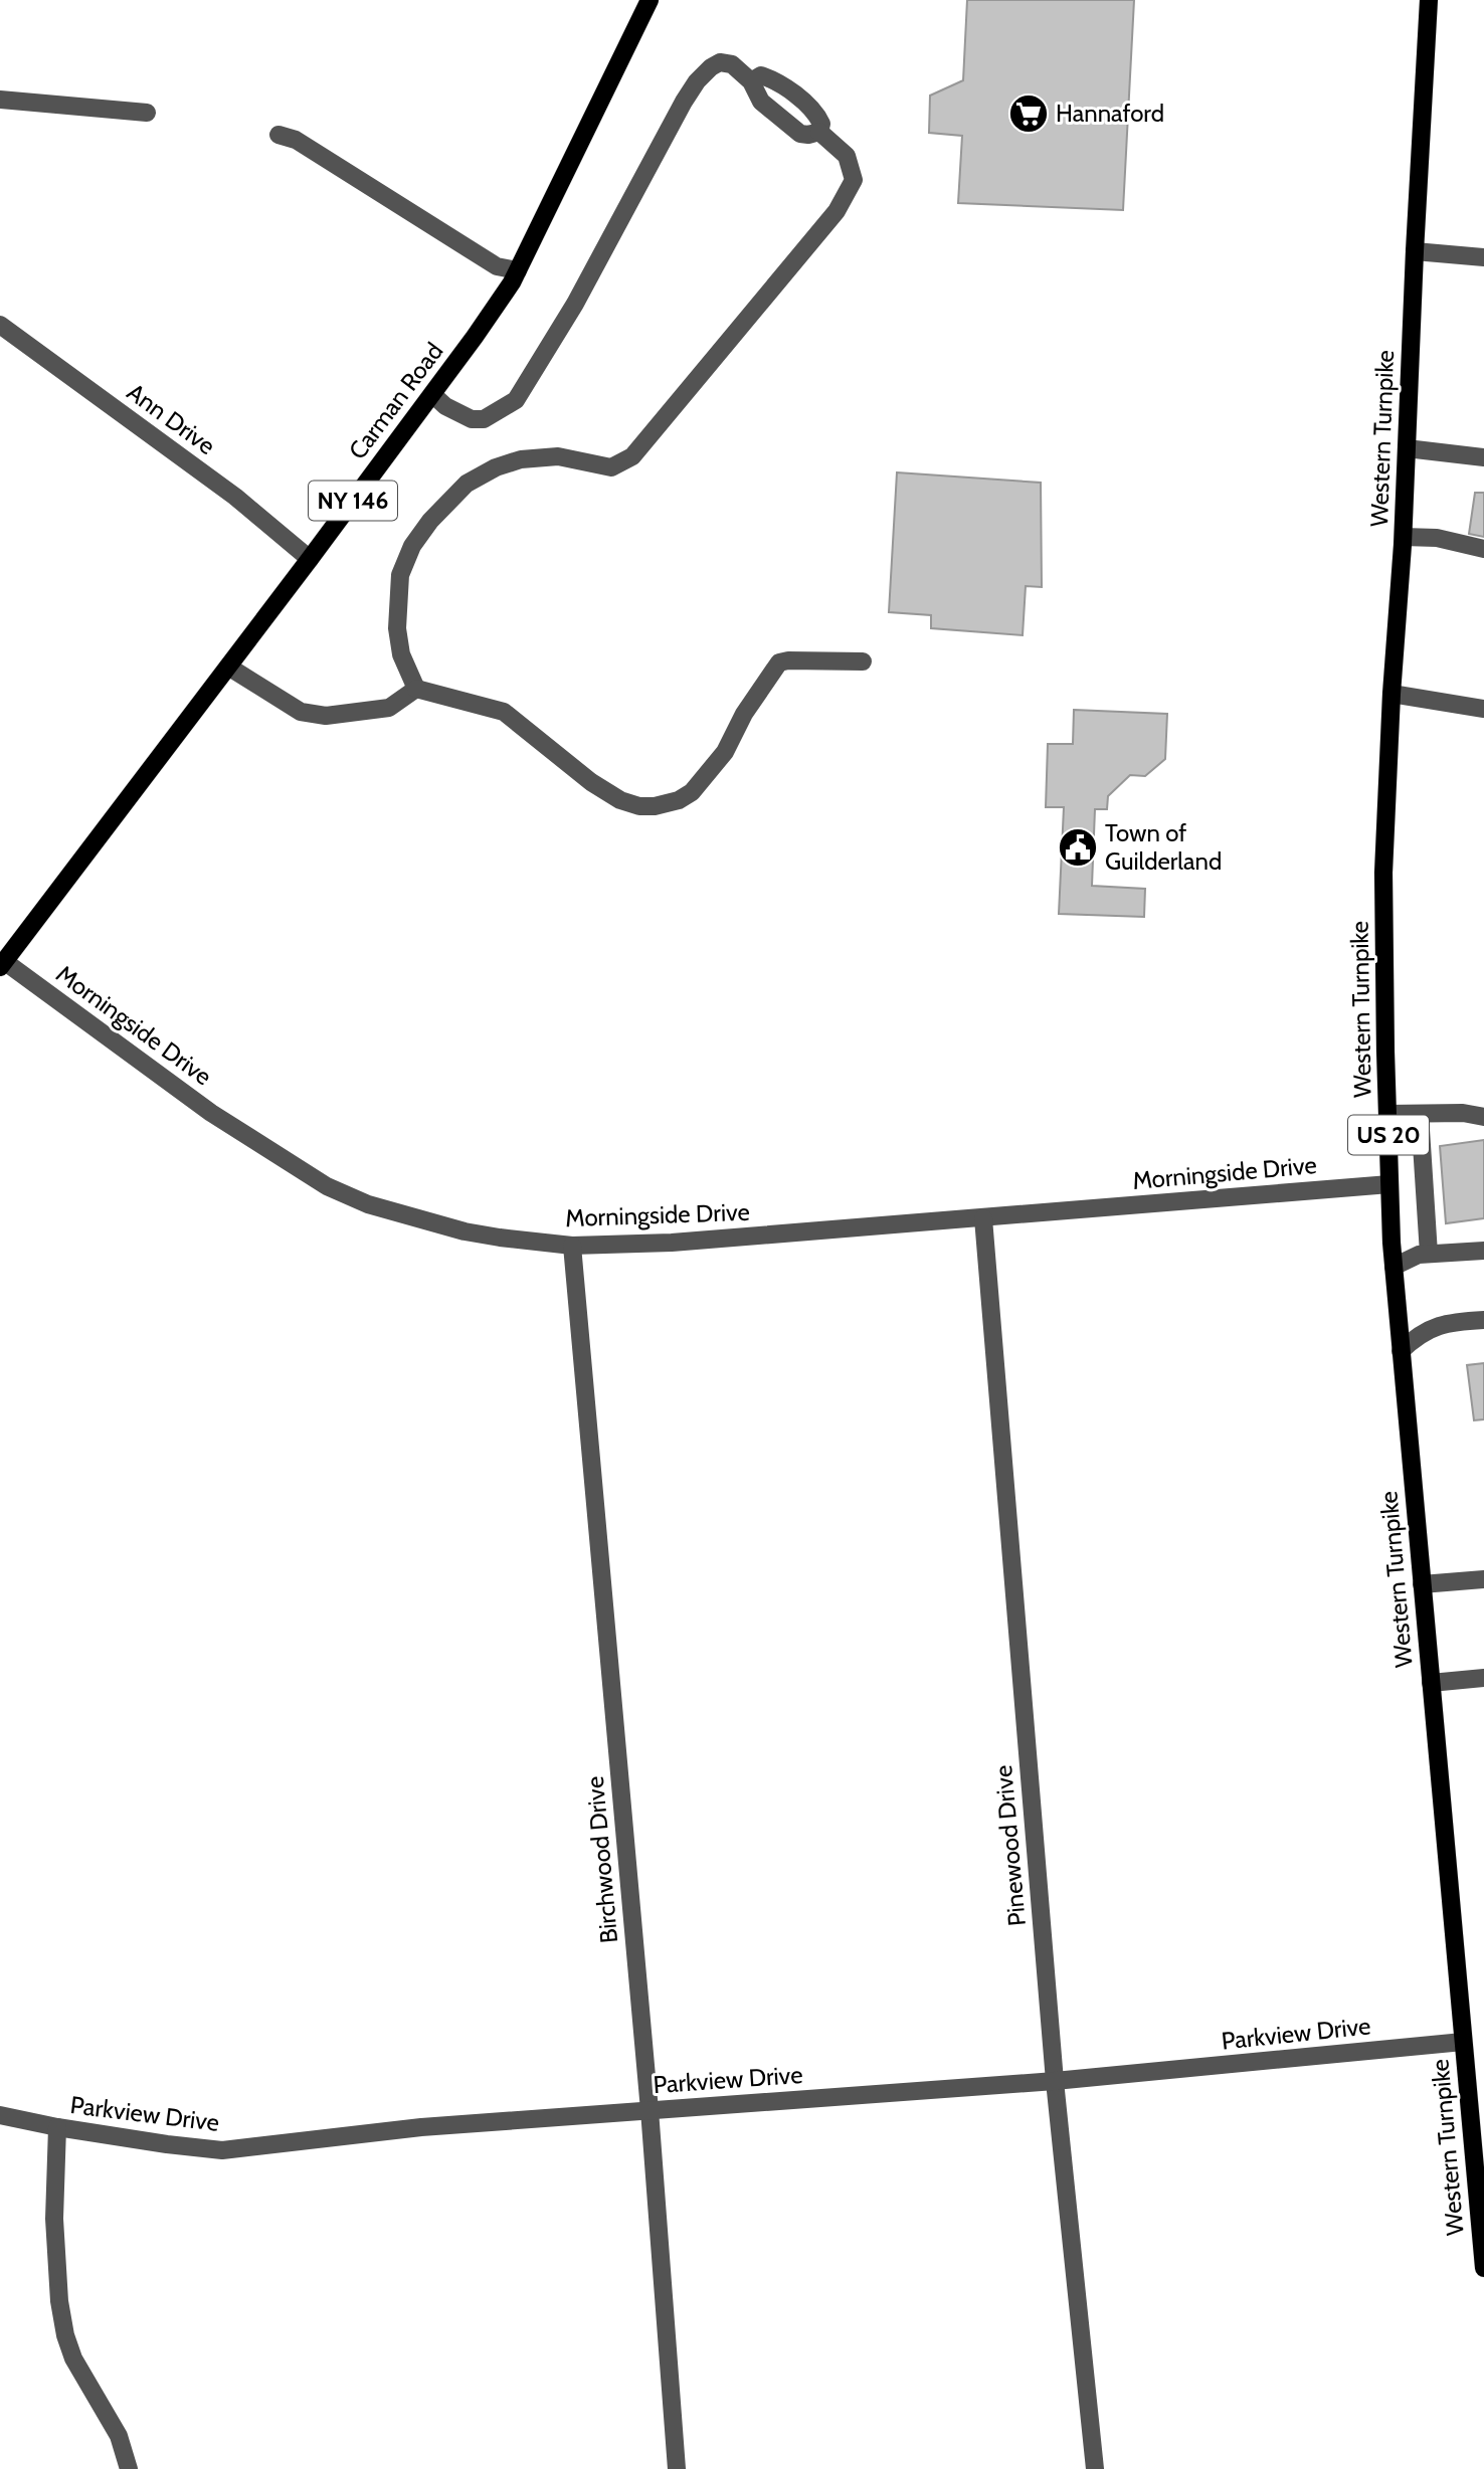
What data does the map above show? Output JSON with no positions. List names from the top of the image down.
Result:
{
  "streets": {
    "main road": [
      "Carman Road",
      "Western Turnpike",
      "NY 146",
      "US 20"
    ],
    "street": [
      "Ann Drive",
      "Morningside Drive",
      "Pinewood Drive",
      "Birchwood Drive",
      "Parkview Drive"
    ]
  },
  "crossings": [
    ["Carman Road", "Ann Drive"],
    ["Carman Road", "Morningside Drive"],
    ["Western Turnpike", "Morningside Drive"],
    ["Western Turnpike", "Parkview Drive"],
    ["Morningside Drive", "Pinewood Drive"],
    ["Morningside Drive", "Birchwood Drive"],
    ["Pinewood Drive", "Parkview Drive"],
    ["Birchwood Drive", "Parkview Drive"]
  ],
  "places": {
    "supermarket": ["Hannaford"],
    "public building": ["Town of Guilderland"]
  }
}
